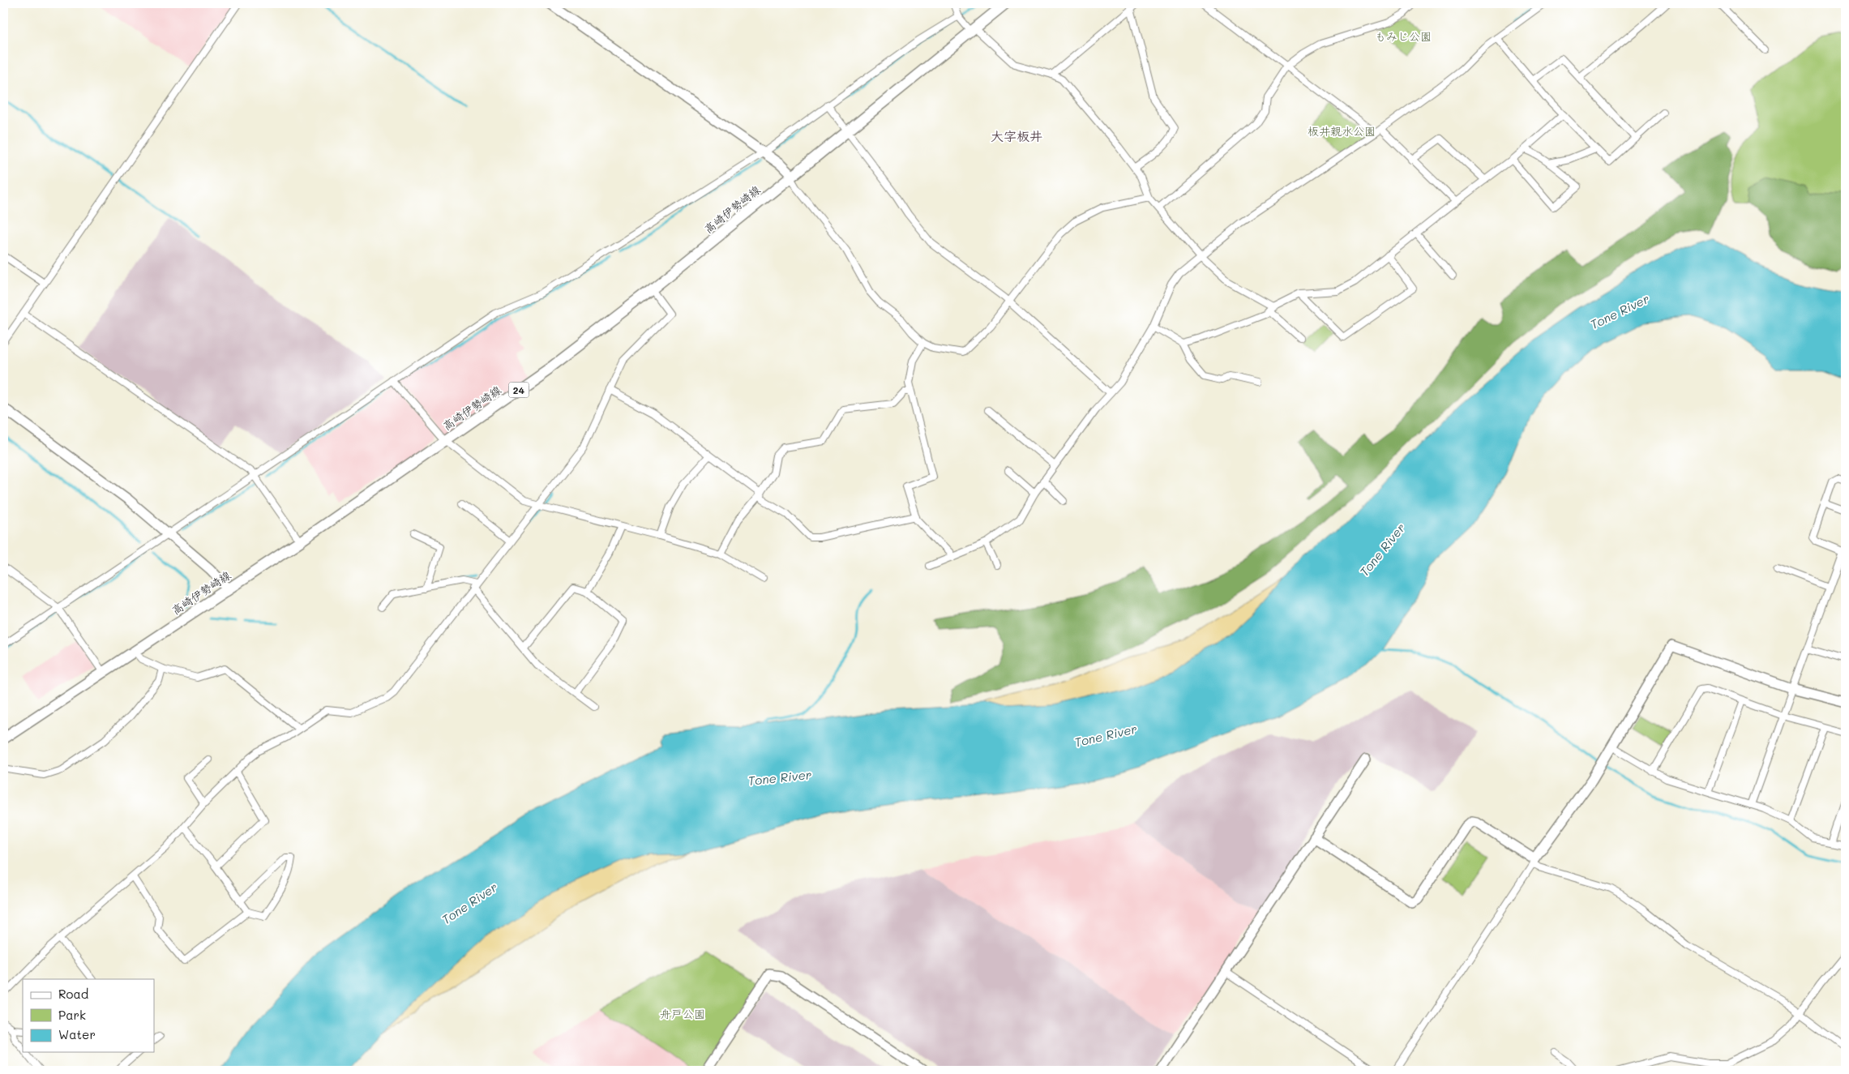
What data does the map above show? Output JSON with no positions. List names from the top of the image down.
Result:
{
  "streets": {
    "main road": ["高崎伊勢崎線", "24"]
  },
  "districts": ["大字板井"],
  "water": ["Tone River"],
  "parks": ["もみじ公園", "板井親水公園", "舟戸公園"],
  "legend": ["Road", "Park", "Water"]
}
